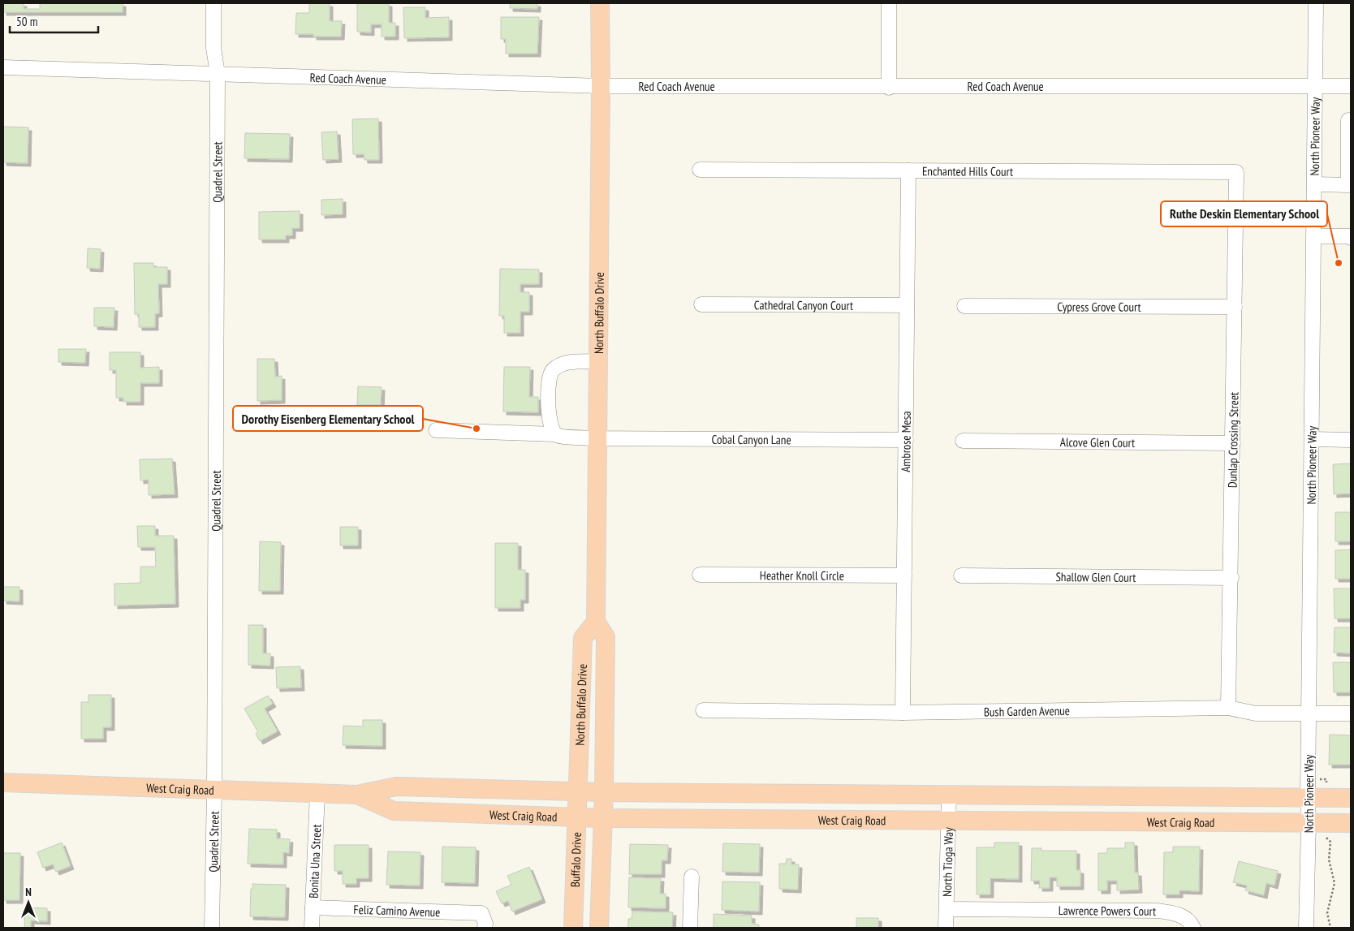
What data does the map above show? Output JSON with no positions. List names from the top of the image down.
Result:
{
  "streets": {
    "main road": ["North Buffalo Drive", "West Craig Road", "Buffalo Drive"],
    "street": [
      "Red Coach Avenue",
      "North Pioneer Way",
      "Enchanted Hills Court",
      "Quadrel Street",
      "Cathedral Canyon Court",
      "Cypress Grove Court",
      "Cobal Canyon Lane",
      "Dunlap Crossing Street",
      "Ambrose Mesa",
      "Alcove Glen Court",
      "Heather Knoll Circle",
      "Shallow Glen Court",
      "Bush Garden Avenue",
      "Bonita Una Street",
      "North Tioga Way",
      "Feliz Camino Avenue",
      "Lawrence Powers Court"
    ]
  },
  "crossings": [
    ["Red Coach Avenue", "North Pioneer Way"],
    ["Red Coach Avenue", "Quadrel Street"],
    ["Red Coach Avenue", "North Buffalo Drive"],
    ["North Pioneer Way", "Bush Garden Avenue"],
    ["North Pioneer Way", "West Craig Road"],
    ["Enchanted Hills Court", "Dunlap Crossing Street"],
    ["Enchanted Hills Court", "Ambrose Mesa"],
    ["Quadrel Street", "West Craig Road"],
    ["Cathedral Canyon Court", "Ambrose Mesa"],
    ["Cypress Grove Court", "Dunlap Crossing Street"],
    ["North Buffalo Drive", "Cobal Canyon Lane"],
    ["North Buffalo Drive", "West Craig Road"],
    ["North Buffalo Drive", "Buffalo Drive"],
    ["Cobal Canyon Lane", "Ambrose Mesa"],
    ["Dunlap Crossing Street", "Alcove Glen Court"],
    ["Dunlap Crossing Street", "Shallow Glen Court"],
    ["Dunlap Crossing Street", "Bush Garden Avenue"],
    ["Ambrose Mesa", "Heather Knoll Circle"],
    ["Ambrose Mesa", "Bush Garden Avenue"],
    ["West Craig Road", "Buffalo Drive"],
    ["West Craig Road", "Bonita Una Street"],
    ["West Craig Road", "North Tioga Way"],
    ["Bonita Una Street", "Feliz Camino Avenue"],
    ["North Tioga Way", "Lawrence Powers Court"]
  ],
  "places": ["Ruthe Deskin Elementary School", "Dorothy Eisenberg Elementary School"],
  "scale_bar": "50 m",
  "north": "top"
}
